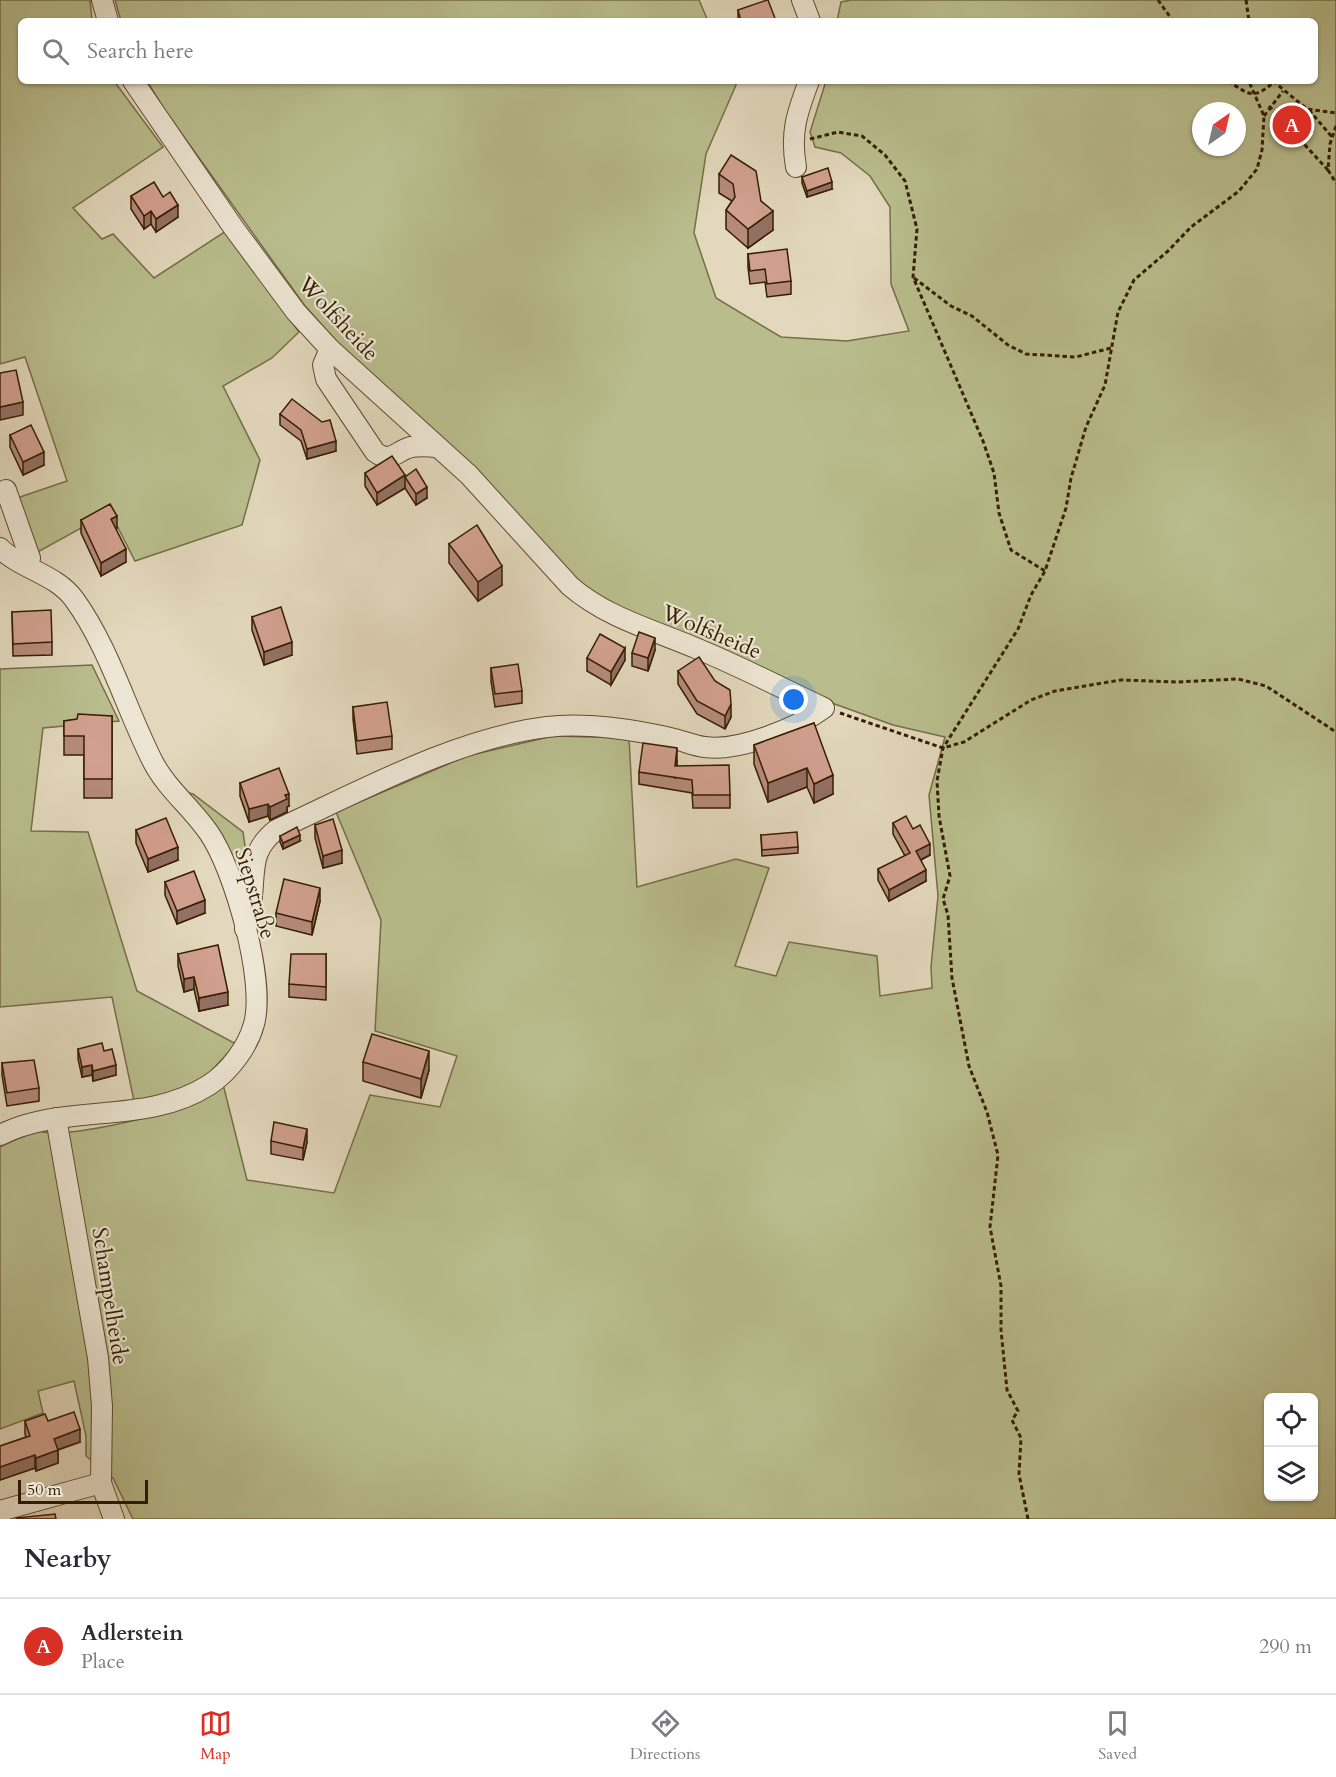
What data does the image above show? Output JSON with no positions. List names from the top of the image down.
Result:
{
  "streets": {
    "street": ["Wolfsheide", "Siepstraße", "Schampelheide"]
  },
  "crossings": [
    ["Siepstraße", "Schampelheide"]
  ],
  "scale_bar": "50 m",
  "north": "top right",
  "page": {
    "search": "Search here",
    "pins": "A",
    "scale": "50 m",
    "heading": "Nearby",
    "list": [
      {
        "mark": "A",
        "name": "Adlerstein",
        "note": "Place",
        "value": "290 m"
      }
    ],
    "nav": ["Map", "Directions", "Saved"]
  }
}
